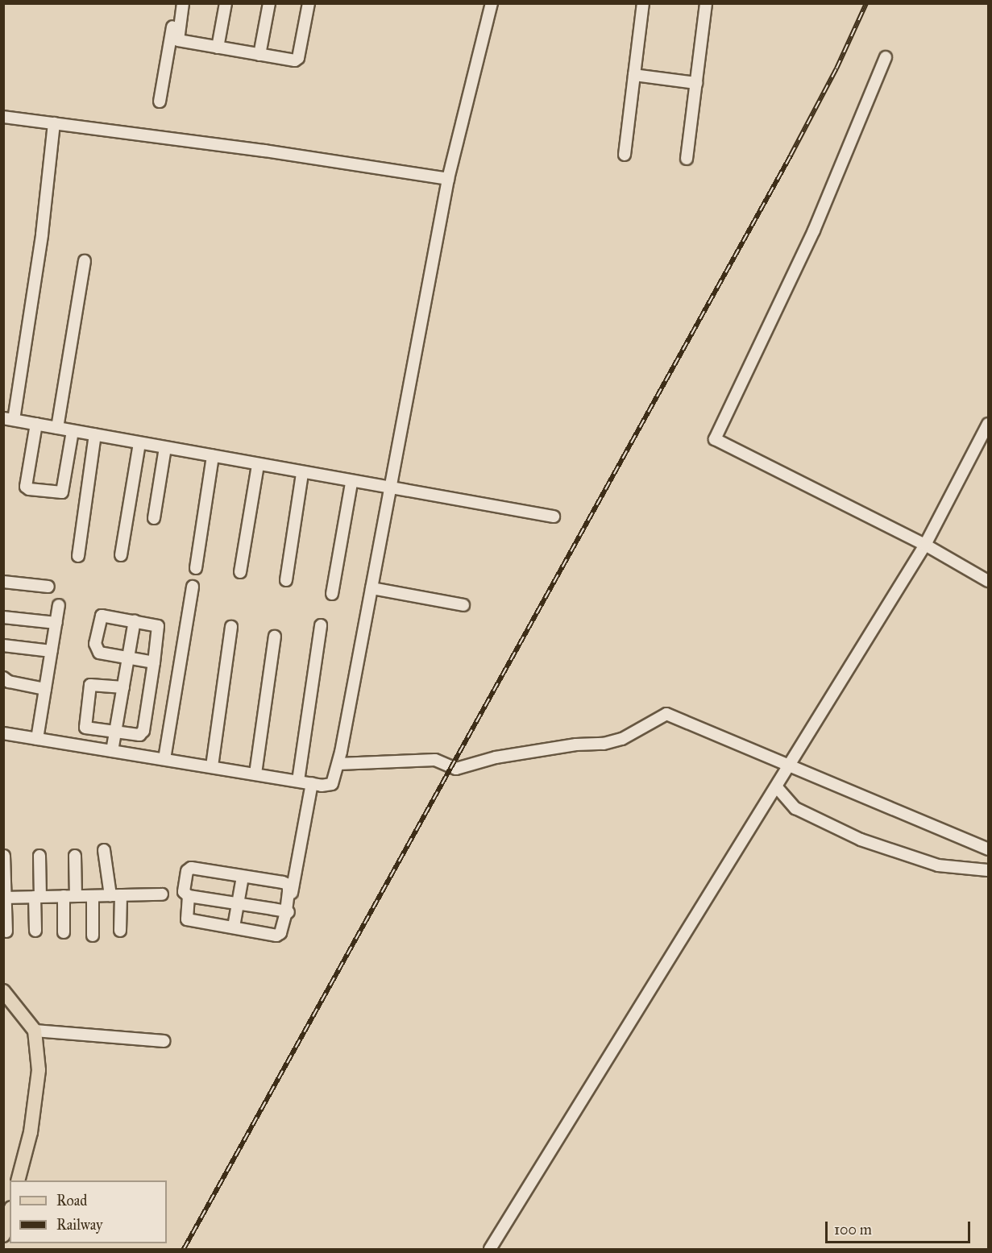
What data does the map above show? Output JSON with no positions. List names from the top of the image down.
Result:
{
  "legend": ["Road", "Railway"],
  "scale_bar": "100 m"
}
